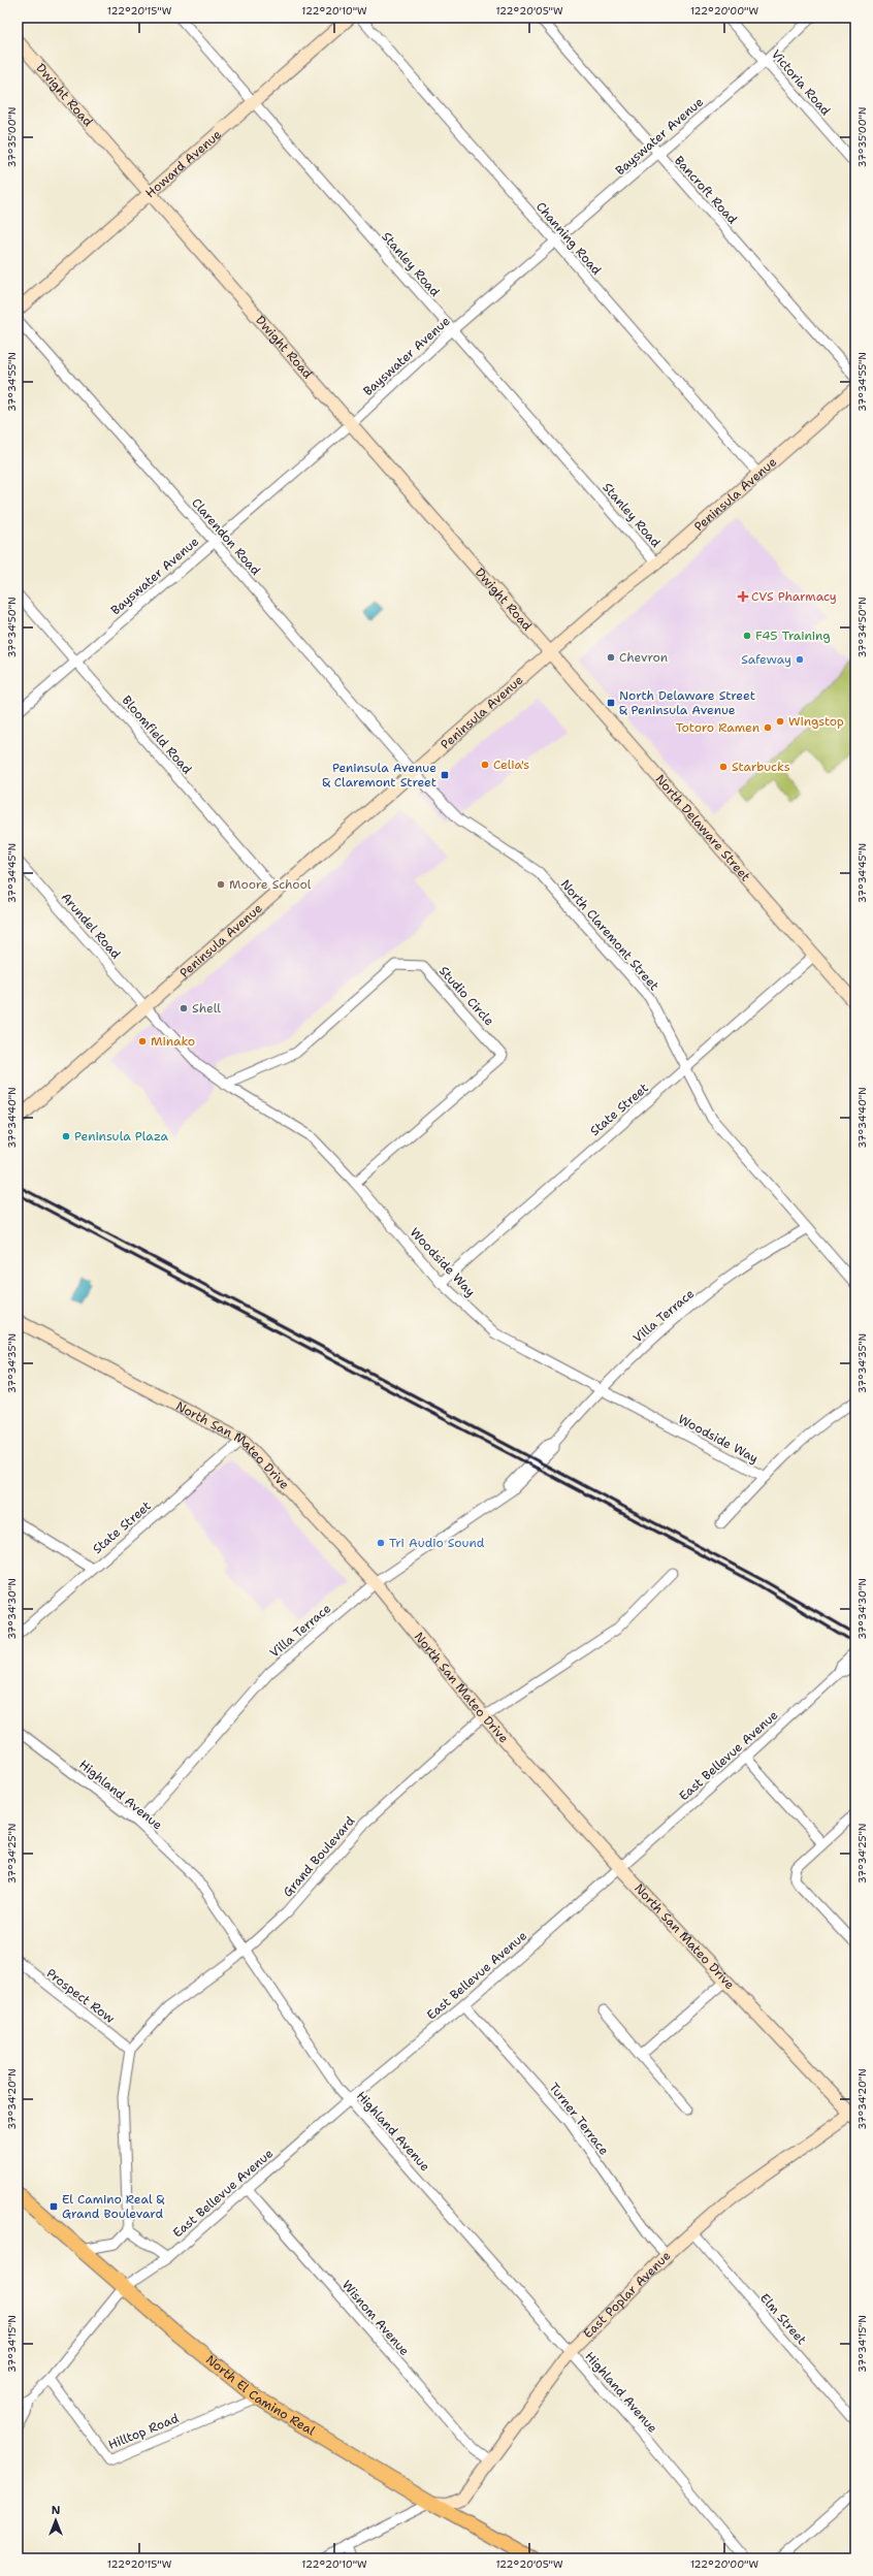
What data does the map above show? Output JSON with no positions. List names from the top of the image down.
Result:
{
  "streets": {
    "main road": [
      "Dwight Road",
      "Howard Avenue",
      "Peninsula Avenue",
      "North Delaware Street",
      "North San Mateo Drive",
      "East Poplar Avenue",
      "North El Camino Real"
    ],
    "street": [
      "Victoria Road",
      "Bayswater Avenue",
      "Bancroft Road",
      "Channing Road",
      "Stanley Road",
      "Clarendon Road",
      "Bloomfield Road",
      "Arundel Road",
      "North Claremont Street",
      "Studio Circle",
      "State Street",
      "Woodside Way",
      "Villa Terrace",
      "East Bellevue Avenue",
      "Highland Avenue",
      "Grand Boulevard",
      "Prospect Row",
      "Turner Terrace",
      "Wisnom Avenue",
      "Elm Street",
      "Hilltop Road"
    ]
  },
  "crossings": [
    ["Victoria Road", "Bayswater Avenue"],
    ["Dwight Road", "Bayswater Avenue"],
    ["Dwight Road", "Howard Avenue"],
    ["Dwight Road", "Peninsula Avenue"],
    ["Dwight Road", "North Delaware Street"],
    ["Bayswater Avenue", "Bancroft Road"],
    ["Bayswater Avenue", "Channing Road"],
    ["Bayswater Avenue", "Stanley Road"],
    ["Bayswater Avenue", "Clarendon Road"],
    ["Bayswater Avenue", "Bloomfield Road"],
    ["Howard Avenue", "Stanley Road"],
    ["Channing Road", "Peninsula Avenue"],
    ["Stanley Road", "Peninsula Avenue"],
    ["Peninsula Avenue", "Clarendon Road"],
    ["Peninsula Avenue", "Bloomfield Road"],
    ["Peninsula Avenue", "North Delaware Street"],
    ["Peninsula Avenue", "Arundel Road"],
    ["Peninsula Avenue", "North Claremont Street"],
    ["Peninsula Avenue", "Woodside Way"],
    ["Clarendon Road", "North Claremont Street"],
    ["North Delaware Street", "State Street"],
    ["Arundel Road", "Woodside Way"],
    ["North Claremont Street", "State Street"],
    ["North Claremont Street", "Villa Terrace"],
    ["Studio Circle", "Woodside Way"],
    ["State Street", "Woodside Way"],
    ["State Street", "North San Mateo Drive"],
    ["Woodside Way", "Villa Terrace"],
    ["Villa Terrace", "North San Mateo Drive"],
    ["Villa Terrace", "Highland Avenue"],
    ["North San Mateo Drive", "East Bellevue Avenue"],
    ["North San Mateo Drive", "Grand Boulevard"],
    ["North San Mateo Drive", "East Poplar Avenue"],
    ["East Bellevue Avenue", "Highland Avenue"],
    ["East Bellevue Avenue", "Turner Terrace"],
    ["East Bellevue Avenue", "Wisnom Avenue"],
    ["East Bellevue Avenue", "North El Camino Real"],
    ["East Bellevue Avenue", "Hilltop Road"],
    ["Highland Avenue", "Grand Boulevard"],
    ["Highland Avenue", "East Poplar Avenue"],
    ["Grand Boulevard", "Prospect Row"],
    ["Turner Terrace", "East Poplar Avenue"],
    ["East Poplar Avenue", "Wisnom Avenue"],
    ["East Poplar Avenue", "Elm Street"],
    ["East Poplar Avenue", "North El Camino Real"],
    ["North El Camino Real", "Hilltop Road"]
  ],
  "places": {
    "health": ["CVS Pharmacy"],
    "other": [
      "F45 Training",
      "Chevron",
      "Safeway",
      "Wingstop",
      "Totoro Ramen",
      "Celia's",
      "Starbucks",
      "Moore School",
      "Shell",
      "Minako",
      "Peninsula Plaza",
      "Tri Audio Sound"
    ],
    "transit": ["North Delaware Street & Peninsula Avenue", "Peninsula Avenue & Claremont Street", "El Camino Real & Grand Boulevard"]
  },
  "north": "top",
  "coordinates": [
    "122°20'15\"W",
    "122°20'10\"W",
    "122°20'05\"W",
    "122°20'00\"W",
    "37°35'00\"N",
    "37°34'55\"N",
    "37°34'50\"N",
    "37°34'45\"N",
    "37°34'40\"N",
    "37°34'35\"N",
    "37°34'30\"N",
    "37°34'25\"N",
    "37°34'20\"N",
    "37°34'15\"N"
  ]
}
